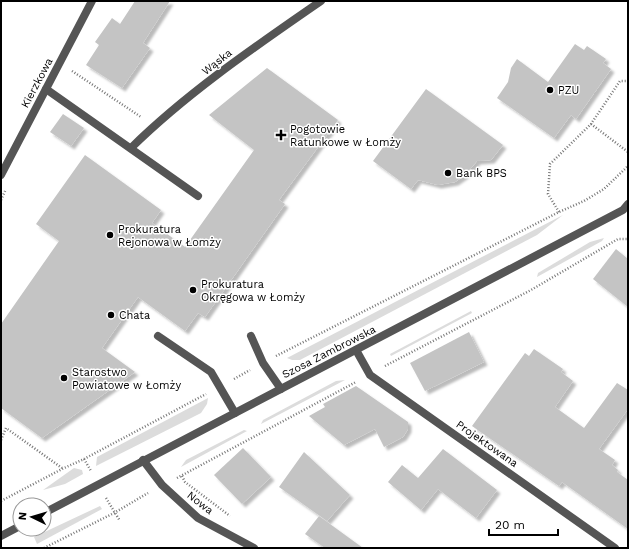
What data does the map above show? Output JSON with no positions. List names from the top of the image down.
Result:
{
  "streets": {
    "street": [
      "Wąska",
      "Kierzkowa",
      "Szosa Zambrowska",
      "Projektowana",
      "Nowa"
    ]
  },
  "crossings": [
    ["Szosa Zambrowska", "Projektowana"],
    ["Szosa Zambrowska", "Nowa"]
  ],
  "places": {
    "other": [
      "PZU",
      "Bank BPS",
      "Prokuratura Rejonowa w Łomży",
      "Prokuratura Okręgowa w Łomży",
      "Chata",
      "Starostwo Powiatowe w Łomży"
    ],
    "health": ["Pogotowie Ratunkowe w Łomży"]
  },
  "scale_bar": "20 m",
  "north": "left"
}
